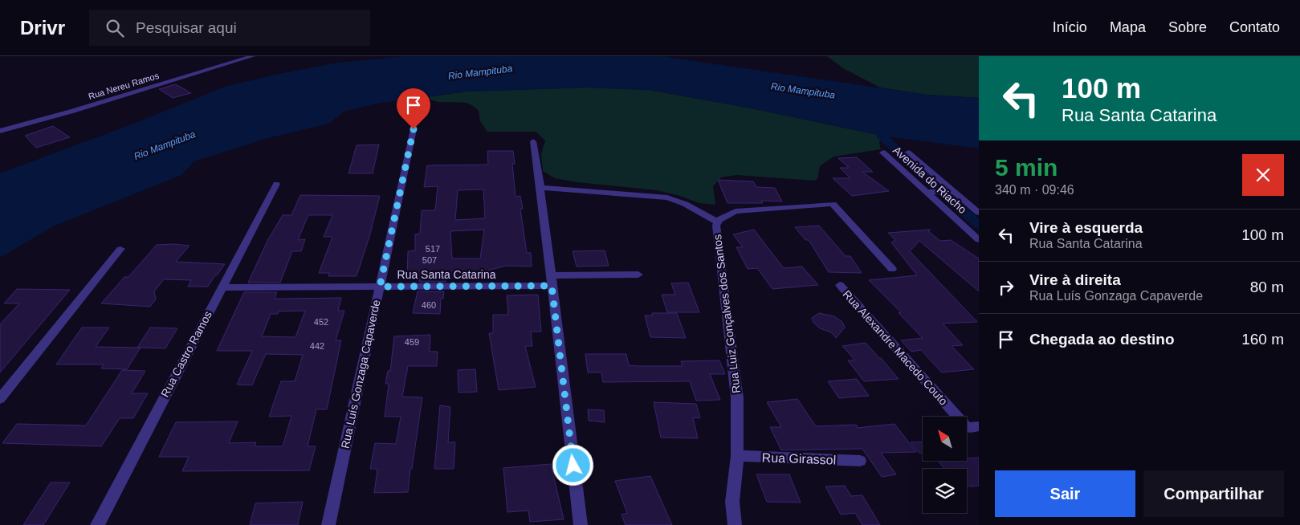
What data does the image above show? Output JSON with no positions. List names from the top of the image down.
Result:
{
  "streets": {
    "street": [
      "Rua Nereu Ramos",
      "Avenida do Riacho",
      "Rua Santa Catarina",
      "Rua Luiz Gonçalves dos Santos",
      "Rua Alexandre Macedo Couto",
      "Rua Castro Ramos",
      "Rua Luís Gonzaga Capaverde",
      "Rua Girassol"
    ]
  },
  "crossings": [
    ["Rua Santa Catarina", "Rua Castro Ramos"],
    ["Rua Santa Catarina", "Rua Luís Gonzaga Capaverde"],
    ["Rua Luiz Gonçalves dos Santos", "Rua Girassol"]
  ],
  "water": ["Rio Mampituba"],
  "house_numbers": [
    "517",
    "507",
    "460",
    "452",
    "459",
    "442"
  ],
  "north": "top left",
  "page": {
    "header": "Drivr",
    "search": "Pesquisar aqui",
    "nav": [
      "Início",
      "Mapa",
      "Sobre",
      "Contato"
    ],
    "turn": ["100 m", "Rua Santa Catarina"],
    "heading": ["5 min", "340 m · 09:46"],
    "list": [
      {
        "name": "Vire à esquerda",
        "note": "Rua Santa Catarina",
        "value": "100 m"
      },
      {
        "name": "Vire à direita",
        "note": "Rua Luís Gonzaga Capaverde",
        "value": "80 m"
      },
      {
        "name": "Chegada ao destino",
        "value": "160 m"
      }
    ],
    "buttons": ["Sair", "Compartilhar"]
  }
}
